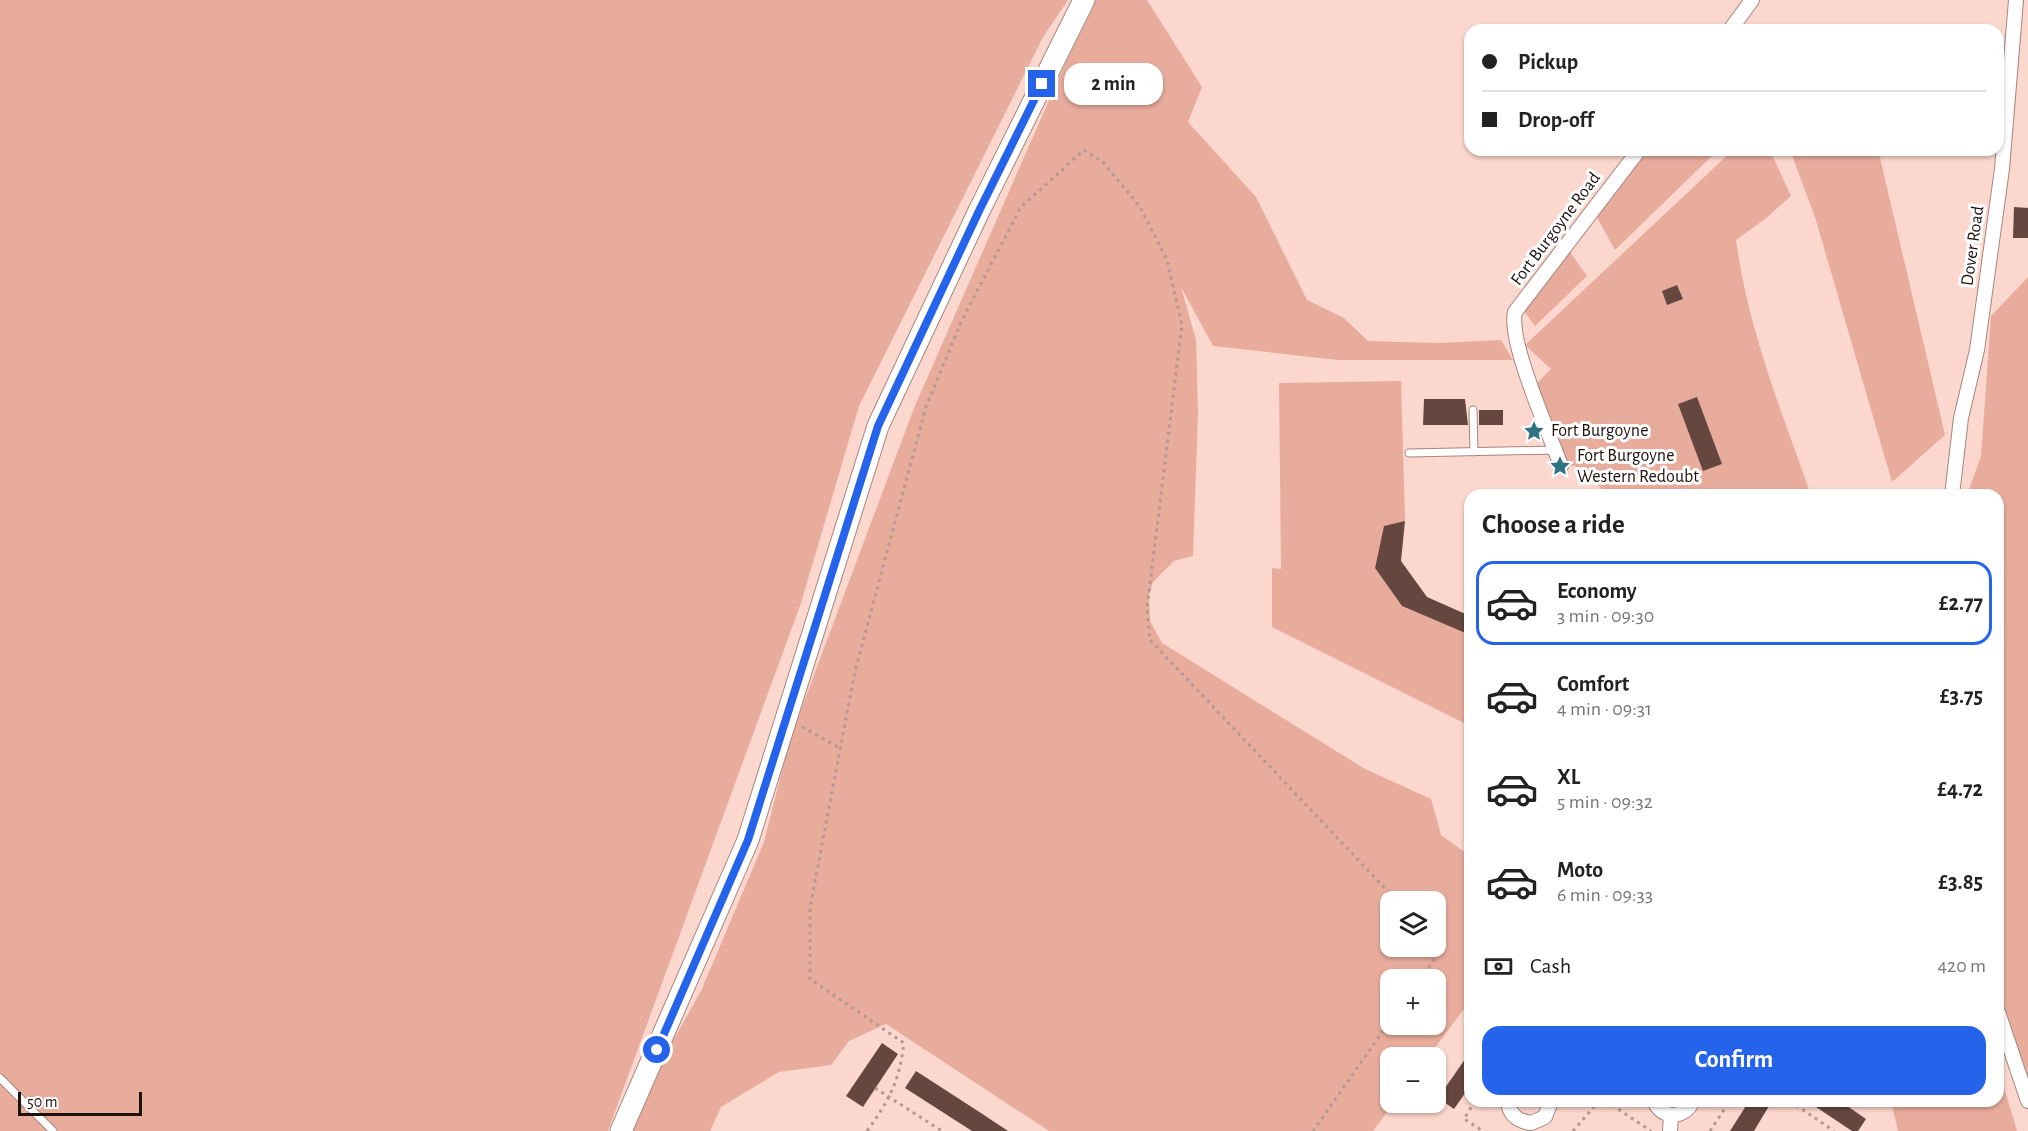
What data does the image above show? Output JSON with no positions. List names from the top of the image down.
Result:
{
  "streets": {
    "street": ["Fort Burgoyne Road", "Dover Road"]
  },
  "places": {
    "place": ["Fort Burgoyne", "Fort Burgoyne Western Redoubt"]
  },
  "scale_bar": "50 m",
  "page": {
    "banner": ["Pickup", "Drop-off"],
    "bubble": "2 min",
    "heading": "Choose a ride",
    "list": [
      {
        "name": "Economy",
        "note": "3 min · 09:30",
        "value": "£2.77"
      },
      {
        "name": "Comfort",
        "note": "4 min · 09:31",
        "value": "£3.75"
      },
      {
        "name": "XL",
        "note": "5 min · 09:32",
        "value": "£4.72"
      },
      {
        "name": "Moto",
        "note": "6 min · 09:33",
        "value": "£3.85"
      }
    ],
    "map_buttons": ["+", "−"],
    "pay": ["Cash", "420 m"],
    "buttons": "Confirm",
    "scale": "50 m"
  }
}
